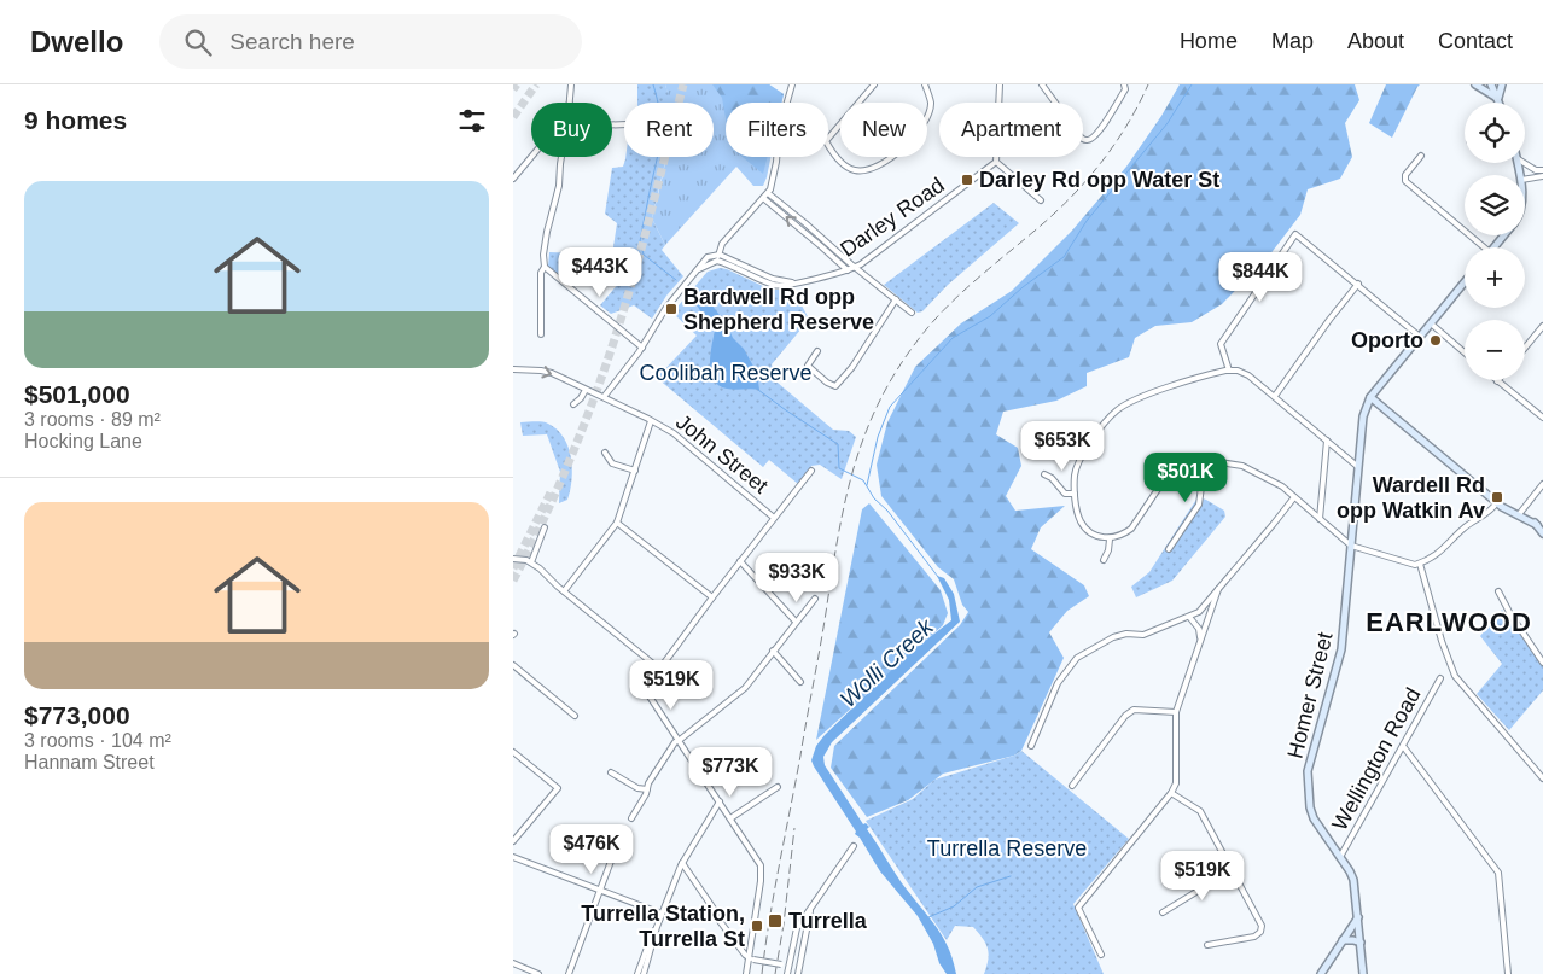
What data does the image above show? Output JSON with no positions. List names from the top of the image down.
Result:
{
  "streets": {
    "main road": ["Homer Street"],
    "street": ["Darley Road", "John Street", "Wellington Road"]
  },
  "crossings": [
    ["Homer Street", "Wellington Road"]
  ],
  "districts": ["EARLWOOD"],
  "water": ["Wolli Creek"],
  "parks": ["Coolibah Reserve", "Turrella Reserve"],
  "places": {
    "transit": [
      "Darley Rd opp Water St",
      "Bardwell Rd opp Shepherd Reserve",
      "Wardell Rd opp Watkin Av",
      "Turrella",
      "Turrella Station, Turrella St"
    ],
    "other": ["Oporto"]
  },
  "page": {
    "header": "Dwello",
    "search": "Search here",
    "nav": [
      "Home",
      "Map",
      "About",
      "Contact"
    ],
    "heading": "9 homes",
    "map_buttons": ["+", "−"],
    "chip": [
      "Buy",
      "Rent",
      "Filters",
      "New",
      "Apartment"
    ],
    "list": [
      {
        "name": "$501,000",
        "note": "3 rooms · 89 m² · Hocking Lane"
      },
      {
        "name": "$773,000",
        "note": "3 rooms · 104 m² · Hannam Street"
      }
    ],
    "price": [
      "$443K",
      "$844K",
      "$653K",
      "$501K",
      "$933K",
      "$519K",
      "$773K",
      "$476K",
      "$519K"
    ]
  }
}
